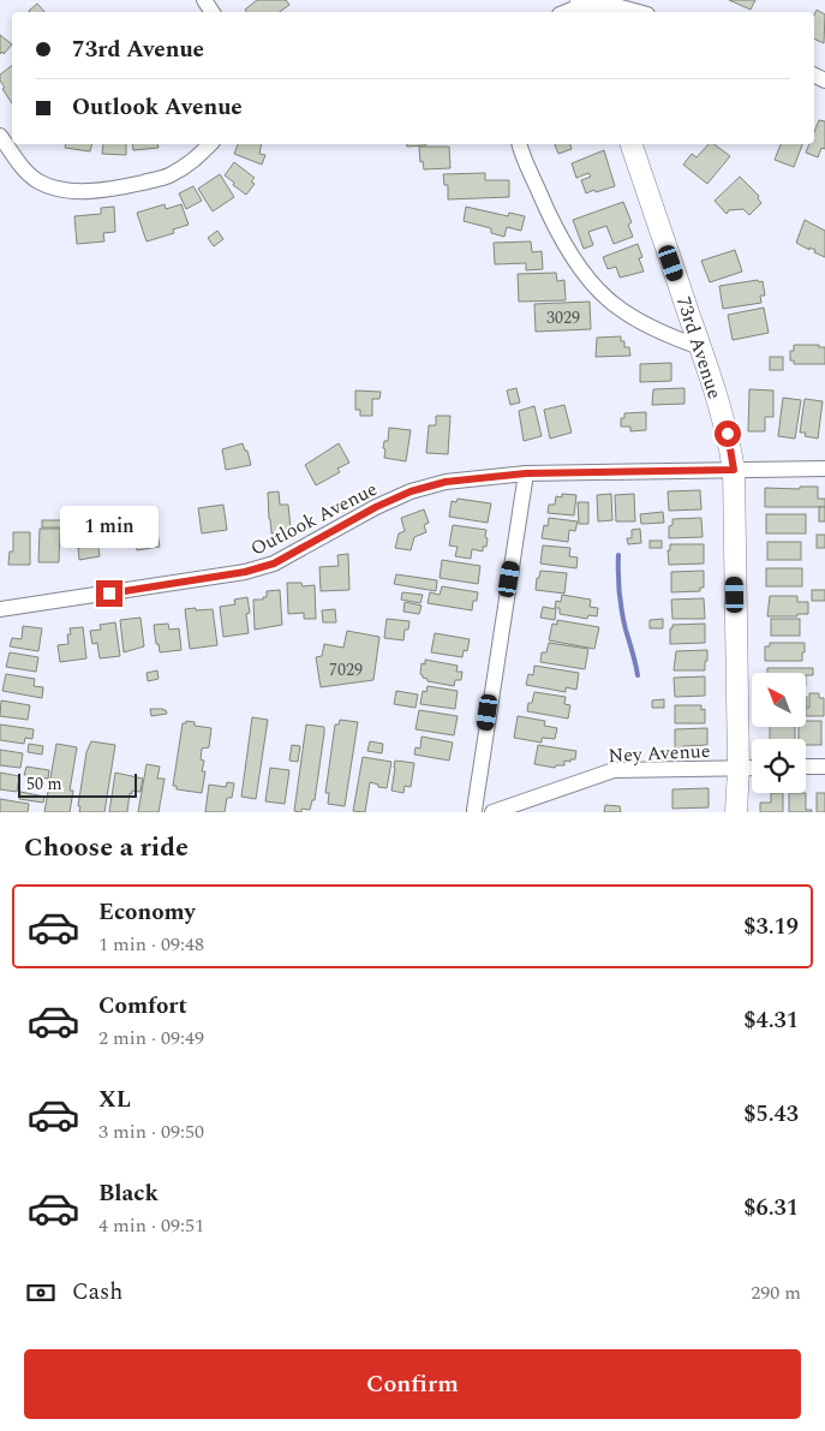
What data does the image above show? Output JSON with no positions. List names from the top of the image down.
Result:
{
  "streets": {
    "main road": ["73rd Avenue"],
    "street": ["Outlook Avenue", "Ney Avenue"]
  },
  "crossings": [
    ["73rd Avenue", "Outlook Avenue"],
    ["73rd Avenue", "Ney Avenue"]
  ],
  "house_numbers": ["3029", "7029"],
  "scale_bar": "50 m",
  "north": "top left",
  "page": {
    "banner": ["73rd Avenue", "Outlook Avenue"],
    "bubble": "1 min",
    "scale": "50 m",
    "heading": "Choose a ride",
    "list": [
      {
        "name": "Economy",
        "note": "1 min · 09:48",
        "value": "$3.19"
      },
      {
        "name": "Comfort",
        "note": "2 min · 09:49",
        "value": "$4.31"
      },
      {
        "name": "XL",
        "note": "3 min · 09:50",
        "value": "$5.43"
      },
      {
        "name": "Black",
        "note": "4 min · 09:51",
        "value": "$6.31"
      }
    ],
    "pay": ["Cash", "290 m"],
    "buttons": "Confirm"
  }
}
